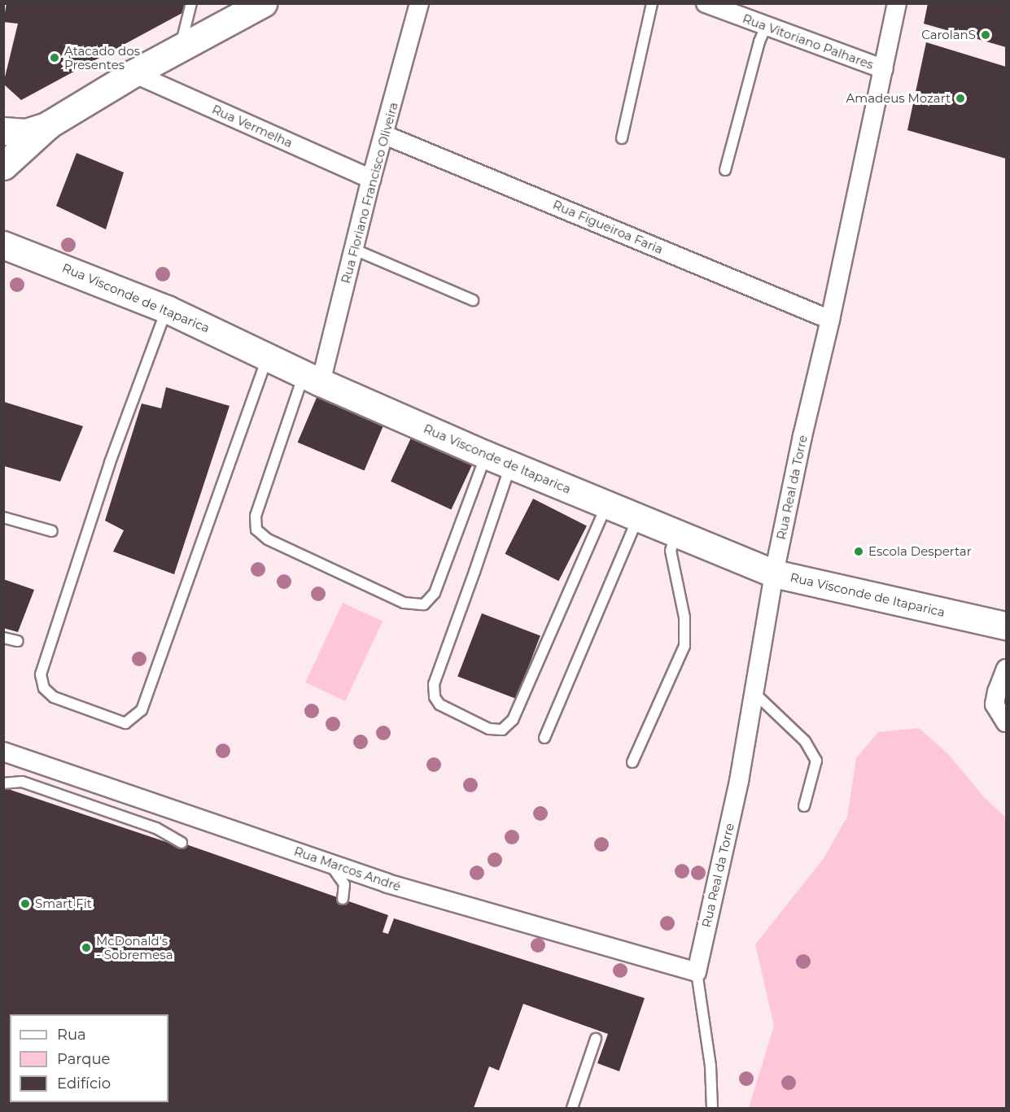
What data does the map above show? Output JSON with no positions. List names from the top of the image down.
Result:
{
  "streets": {
    "street": [
      "Rua Vitoriano Palhares",
      "Rua Vermelha",
      "Rua Floriano Francisco Oliveira",
      "Rua Figueiroa Faria",
      "Rua Visconde de Itaparica",
      "Rua Real da Torre",
      "Rua Marcos André"
    ]
  },
  "crossings": [
    ["Rua Vitoriano Palhares", "Rua Real da Torre"],
    ["Rua Vermelha", "Rua Floriano Francisco Oliveira"],
    ["Rua Floriano Francisco Oliveira", "Rua Figueiroa Faria"],
    ["Rua Floriano Francisco Oliveira", "Rua Visconde de Itaparica"],
    ["Rua Figueiroa Faria", "Rua Real da Torre"],
    ["Rua Visconde de Itaparica", "Rua Real da Torre"],
    ["Rua Real da Torre", "Rua Marcos André"]
  ],
  "places": [
    "CarolanS",
    "Atacado dos Presentes",
    "Amadeus Mozart",
    "Escola Despertar",
    "Smart Fit",
    "McDonald's - Sobremesa"
  ],
  "legend": ["Rua", "Parque", "Edifício"]
}
